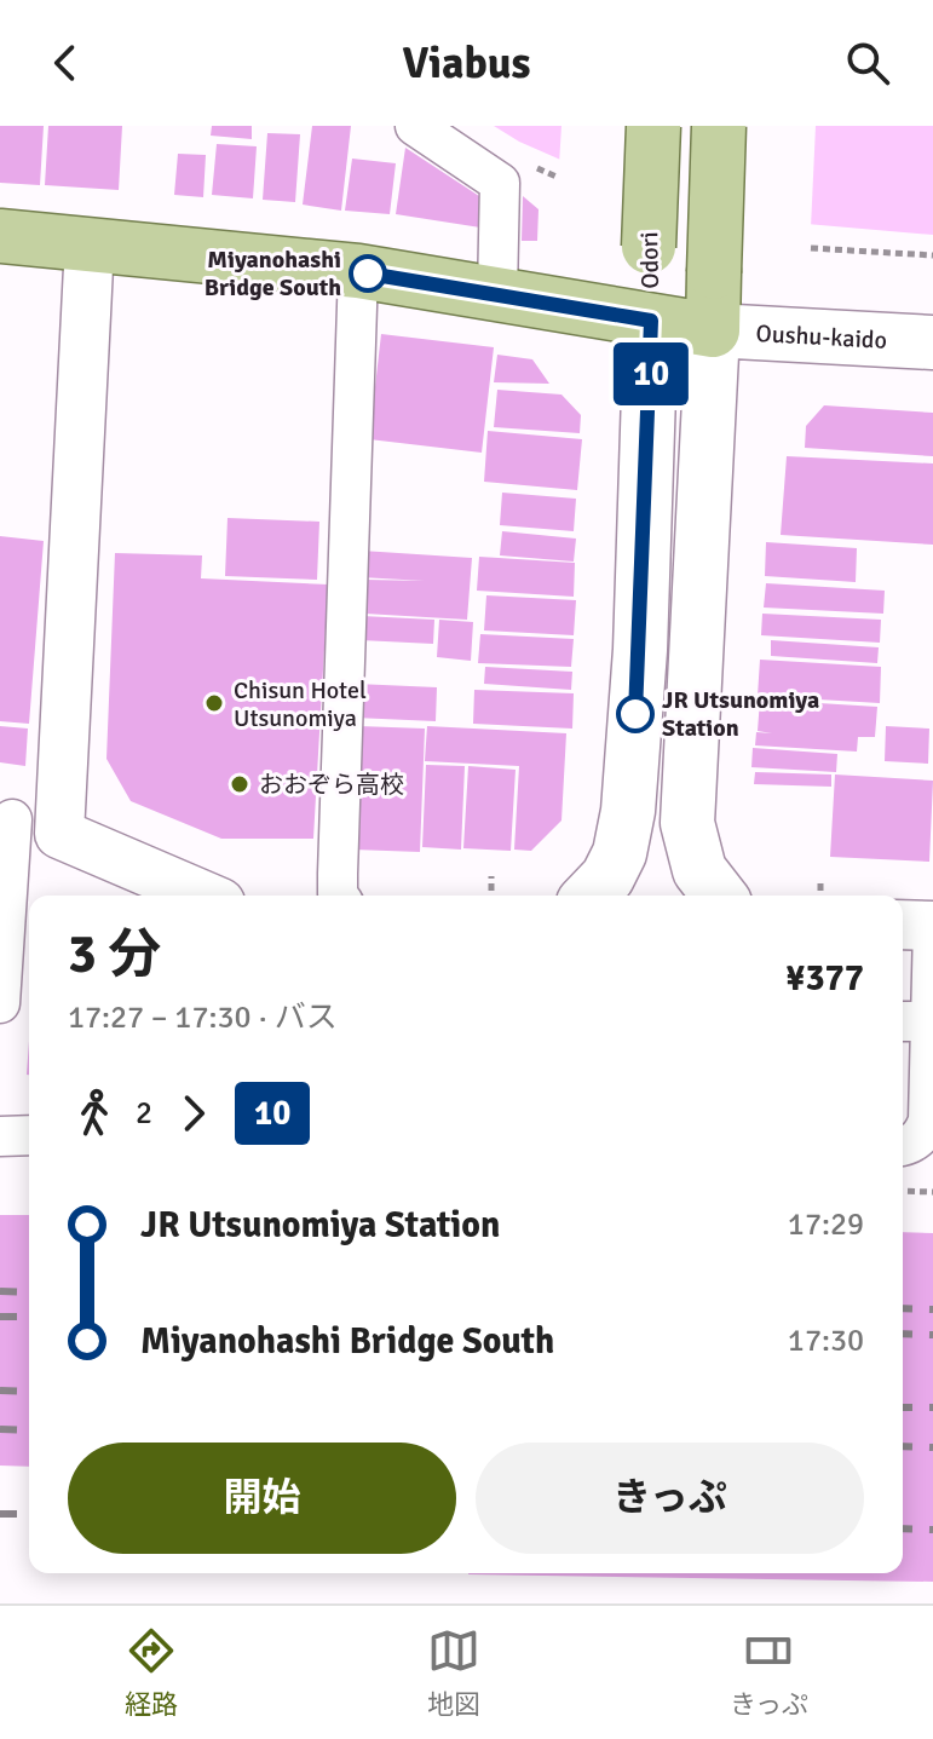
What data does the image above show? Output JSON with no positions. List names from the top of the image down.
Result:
{
  "streets": {
    "main road": ["Odori", "Oushu-kaido"]
  },
  "places": [
    "Miyanohashi Bridge South",
    "Chisun Hotel Utsunomiya",
    "JR Utsunomiya Station",
    "おおぞら高校"
  ],
  "lines": ["bus line 10"],
  "page": {
    "header": "Viabus",
    "on_map": "10",
    "heading": ["3 分", "17:27 – 17:30 · バス", "¥377"],
    "legs": ["2", "10"],
    "list": [
      {
        "name": "JR Utsunomiya Station",
        "value": "17:29"
      },
      {
        "name": "Miyanohashi Bridge South",
        "value": "17:30"
      }
    ],
    "buttons": ["開始", "きっぷ"],
    "tabs": ["経路", "地図", "きっぷ"]
  }
}
